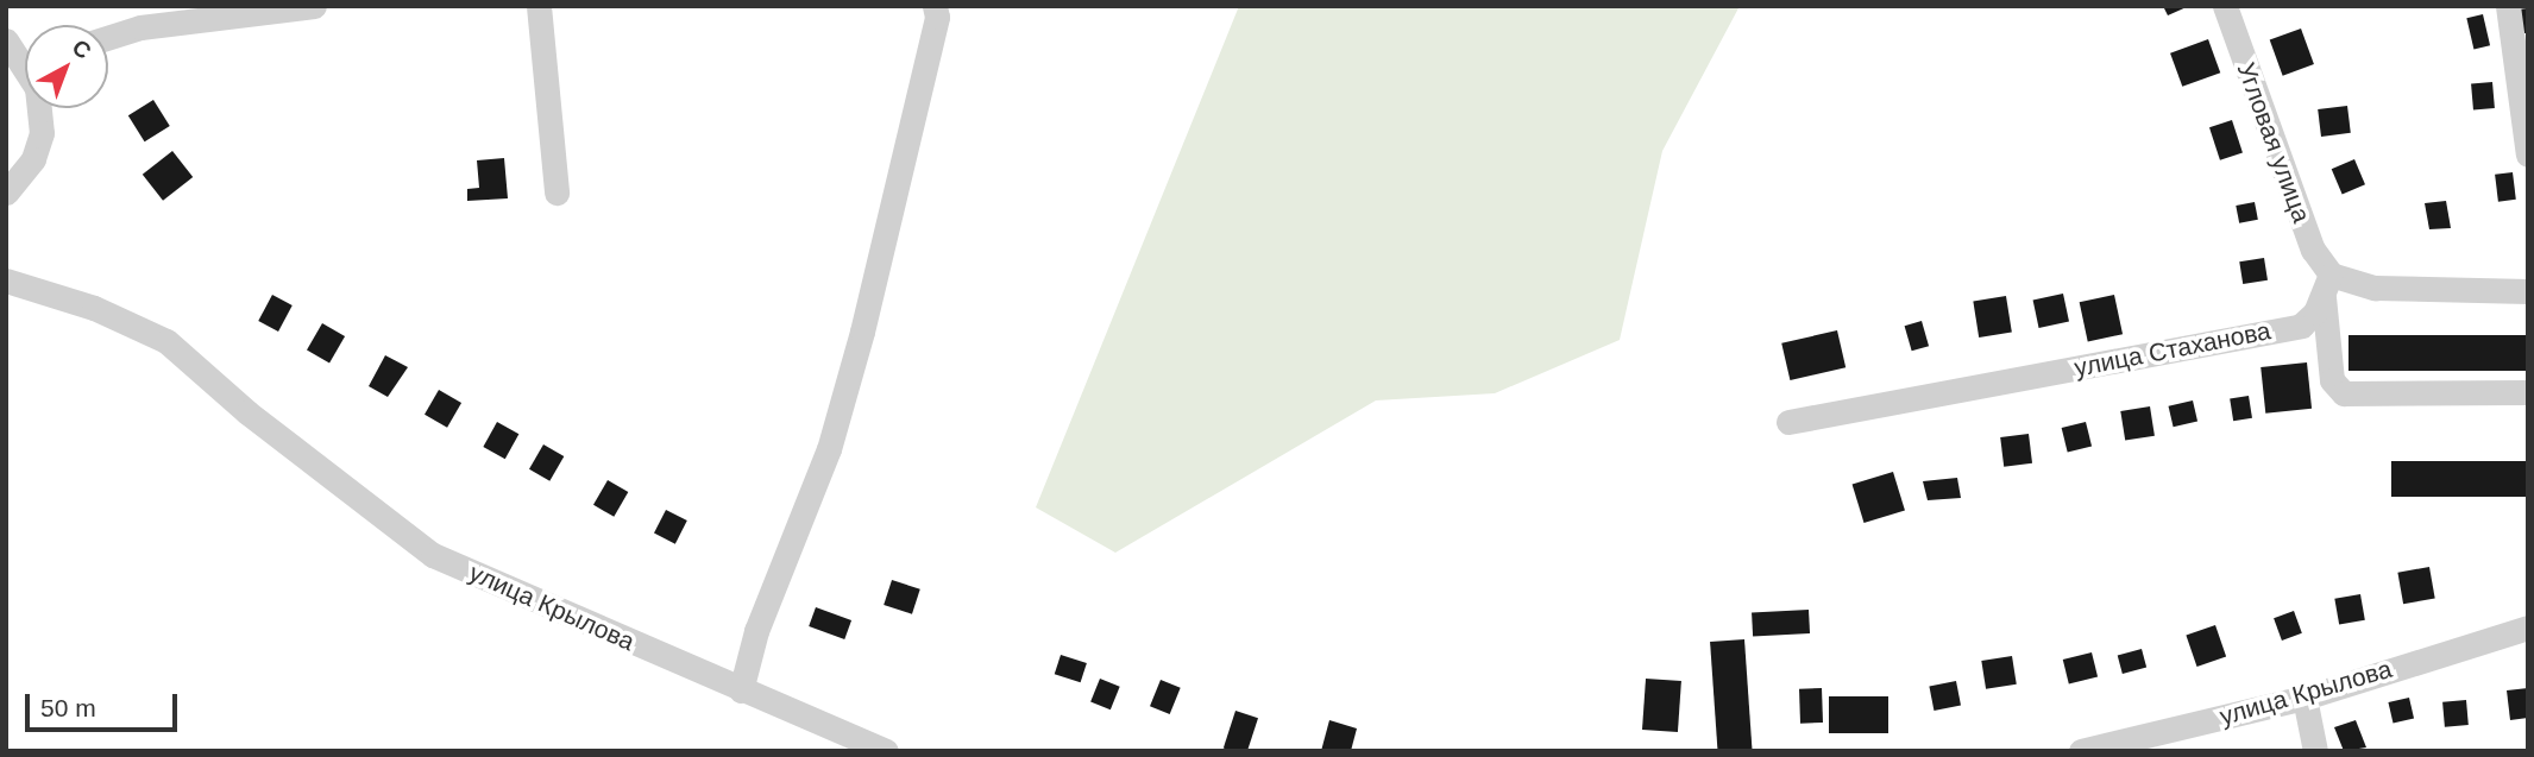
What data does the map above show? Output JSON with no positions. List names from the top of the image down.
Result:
{
  "streets": {
    "street": ["Угловая улица", "улица Стаханова", "улица Крылова"]
  },
  "crossings": [
    ["Угловая улица", "улица Стаханова"]
  ],
  "scale_bar": "50 m",
  "north": "top right"
}
